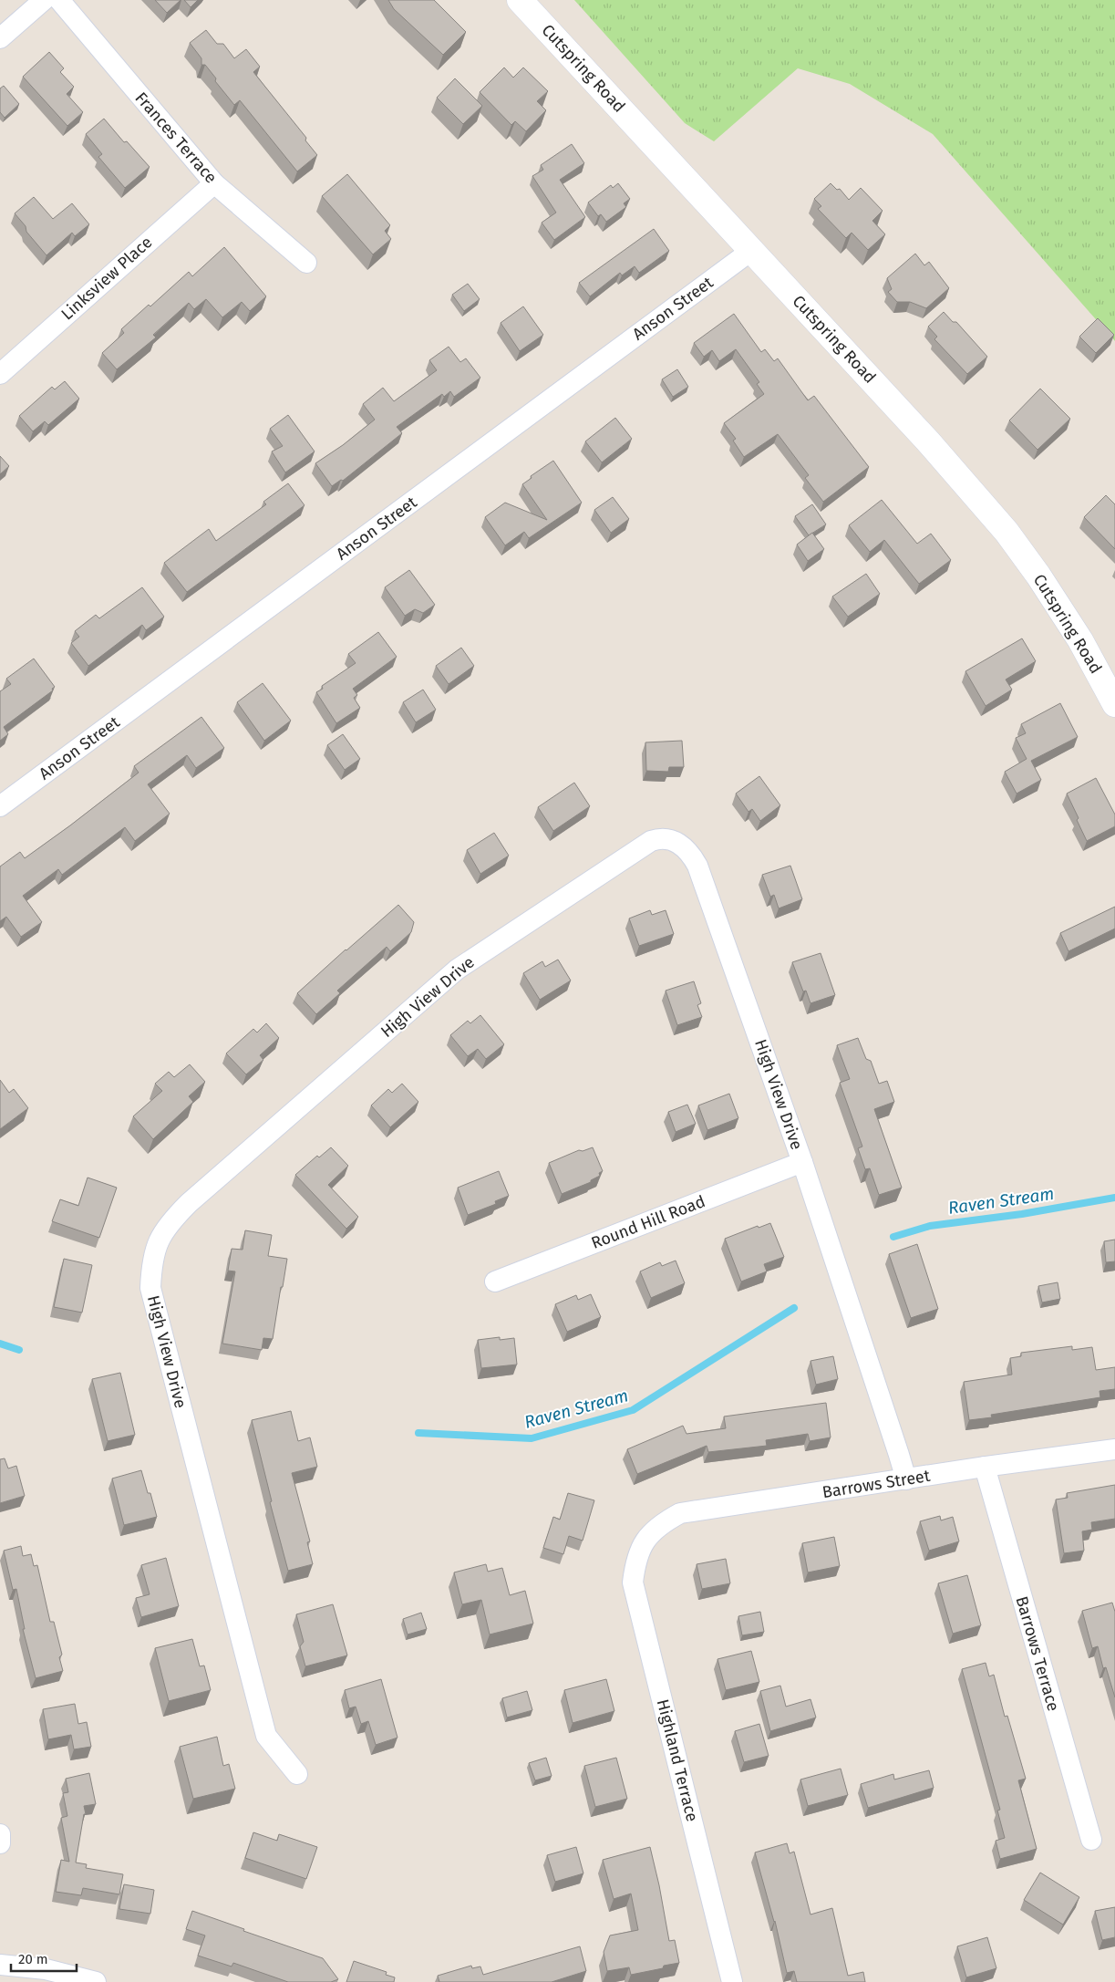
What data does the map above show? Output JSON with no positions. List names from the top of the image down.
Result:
{
  "streets": {
    "street": [
      "Cutspring Road",
      "Frances Terrace",
      "Linksview Place",
      "Anson Street",
      "High View Drive",
      "Round Hill Road",
      "Barrows Street",
      "Barrows Terrace",
      "Highland Terrace"
    ]
  },
  "crossings": [
    ["Cutspring Road", "Anson Street"],
    ["Frances Terrace", "Linksview Place"],
    ["High View Drive", "Round Hill Road"],
    ["High View Drive", "Barrows Street"],
    ["Barrows Street", "Barrows Terrace"],
    ["Barrows Street", "Highland Terrace"]
  ],
  "water": ["Raven Stream"],
  "scale_bar": "20 m"
}
